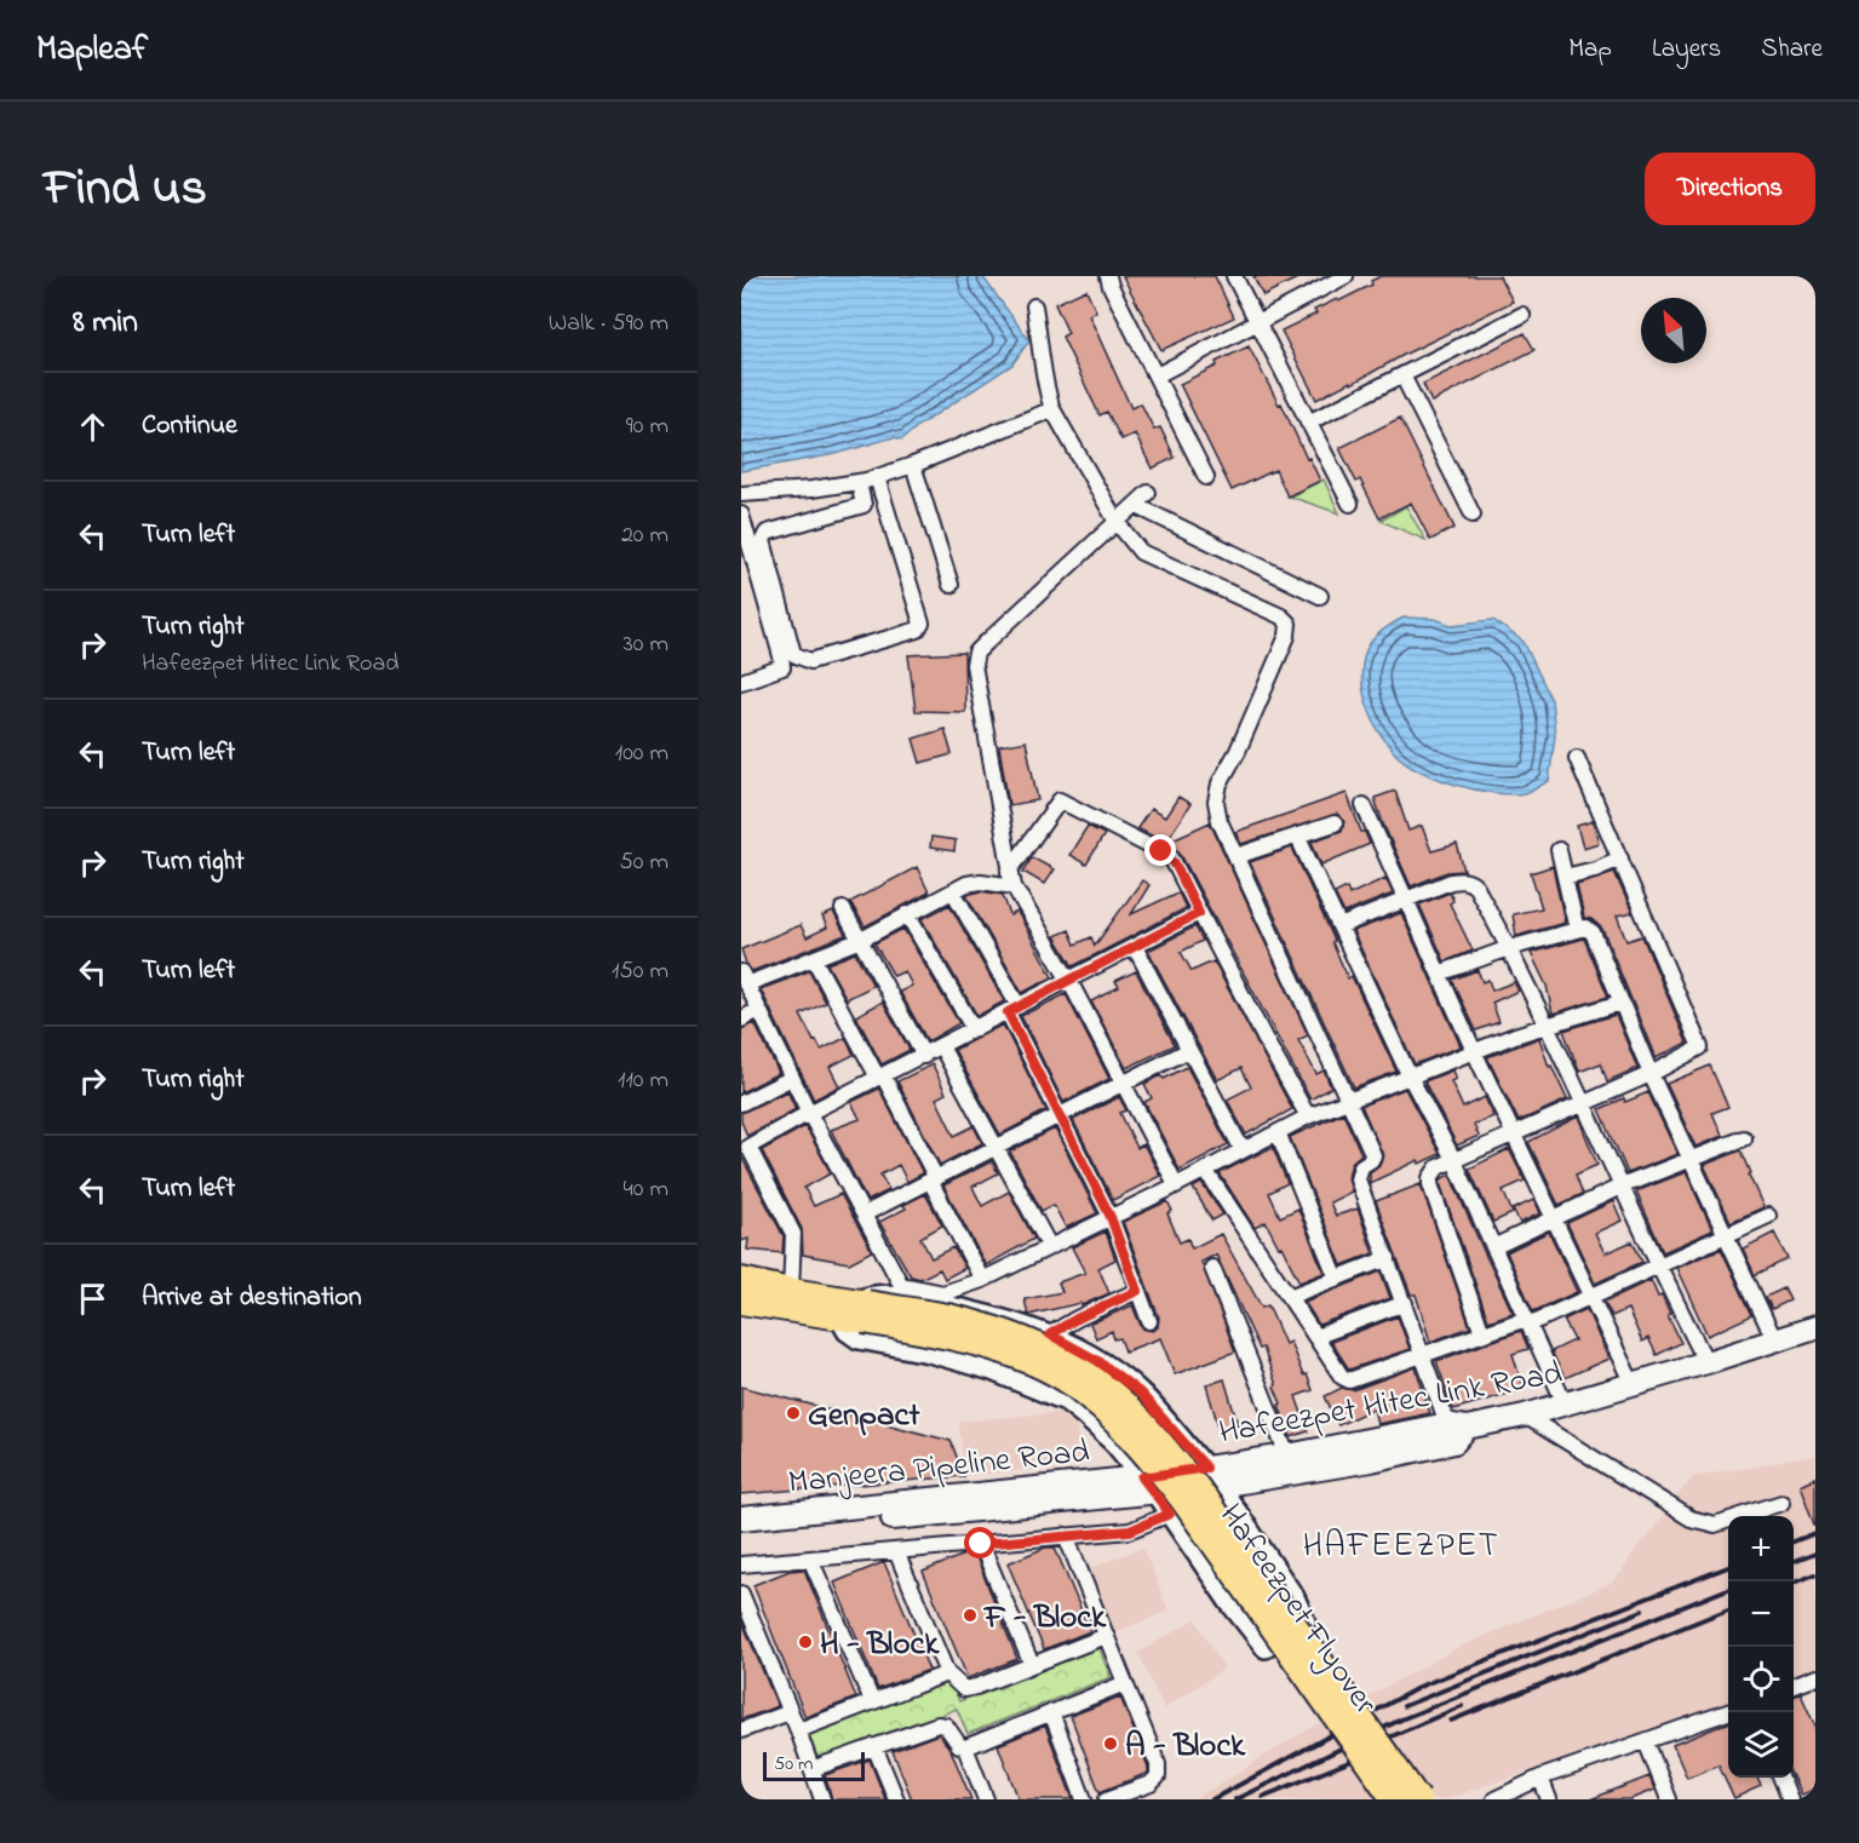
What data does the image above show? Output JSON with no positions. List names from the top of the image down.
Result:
{
  "streets": {
    "main road": ["Hafeezpet Hitec Link Road", "Manjeera Pipeline Road", "Hafeezpet Flyover"]
  },
  "districts": ["HAFEEZPET"],
  "places": [
    "Genpact",
    "F - Block",
    "H - Block",
    "A - Block"
  ],
  "scale_bar": "50 m",
  "north": "top left",
  "page": {
    "header": "Mapleaf",
    "nav": ["Map", "Layers", "Share"],
    "title": "Find us",
    "buttons": "Directions",
    "heading": ["8 min", "Walk · 590 m"],
    "list": [
      ["Continue", "90 m"],
      ["Turn left", "20 m"],
      ["Turn right", "Hafeezpet Hitec Link Road", "30 m"],
      ["Turn left", "100 m"],
      ["Turn right", "50 m"],
      ["Turn left", "150 m"],
      ["Turn right", "110 m"],
      ["Turn left", "40 m"],
      "Arrive at destination"
    ],
    "map_buttons": ["+", "−"],
    "scale": "50 m"
  }
}
